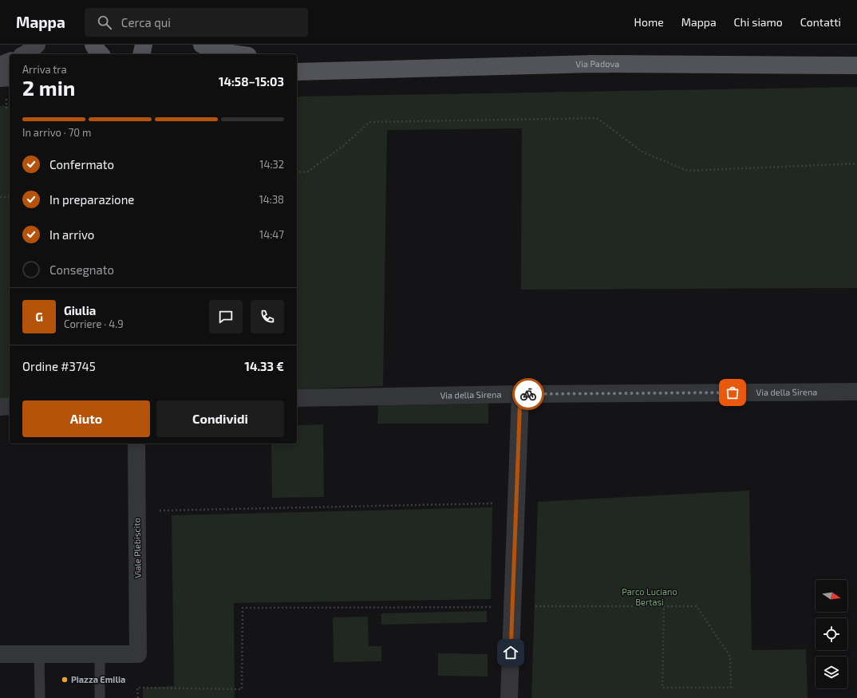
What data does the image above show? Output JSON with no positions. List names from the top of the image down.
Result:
{
  "streets": {
    "main road": ["Via Padova"],
    "street": ["Via della Sirena", "Viale Plebiscito"]
  },
  "parks": ["Parco Luciano Bertasi"],
  "places": ["Piazza Emilia"],
  "north": "right",
  "page": {
    "header": "Mappa",
    "search": "Cerca qui",
    "nav": [
      "Home",
      "Mappa",
      "Chi siamo",
      "Contatti"
    ],
    "heading": ["2 min", "Arriva tra", "14:58–15:03"],
    "panel": [
      "Giulia",
      "Corriere · 4.9",
      "Ordine #3745",
      "14.33 €"
    ],
    "bar": "In arrivo · 70 m",
    "list": [
      ["Confermato", "14:32"],
      ["In preparazione", "14:38"],
      ["In arrivo", "14:47"],
      "Consegnato"
    ],
    "round": "G",
    "buttons": ["Aiuto", "Condividi"]
  }
}
